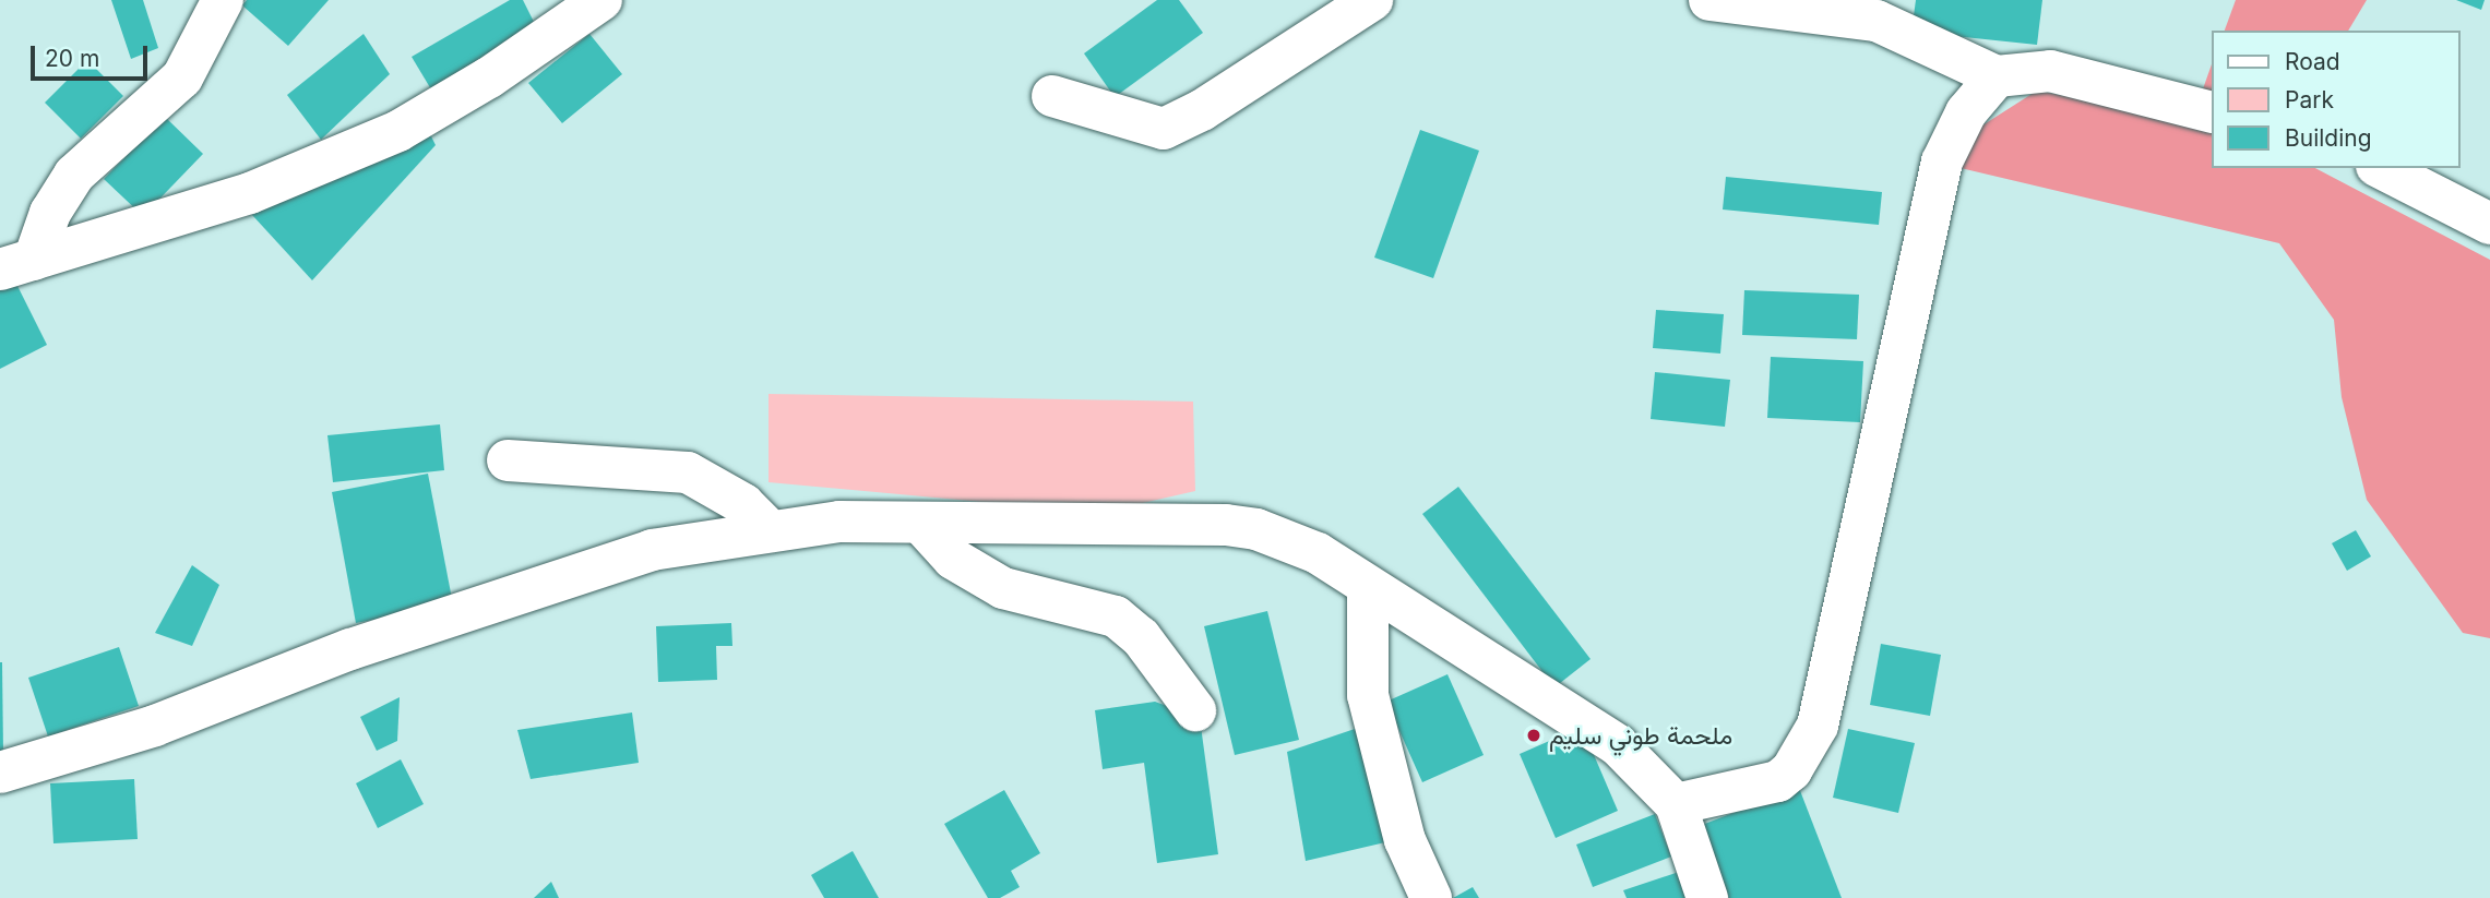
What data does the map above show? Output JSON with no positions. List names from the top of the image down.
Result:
{
  "places": ["ملحمة طوني سليم"],
  "legend": ["Road", "Park", "Building"],
  "scale_bar": "20 m"
}
